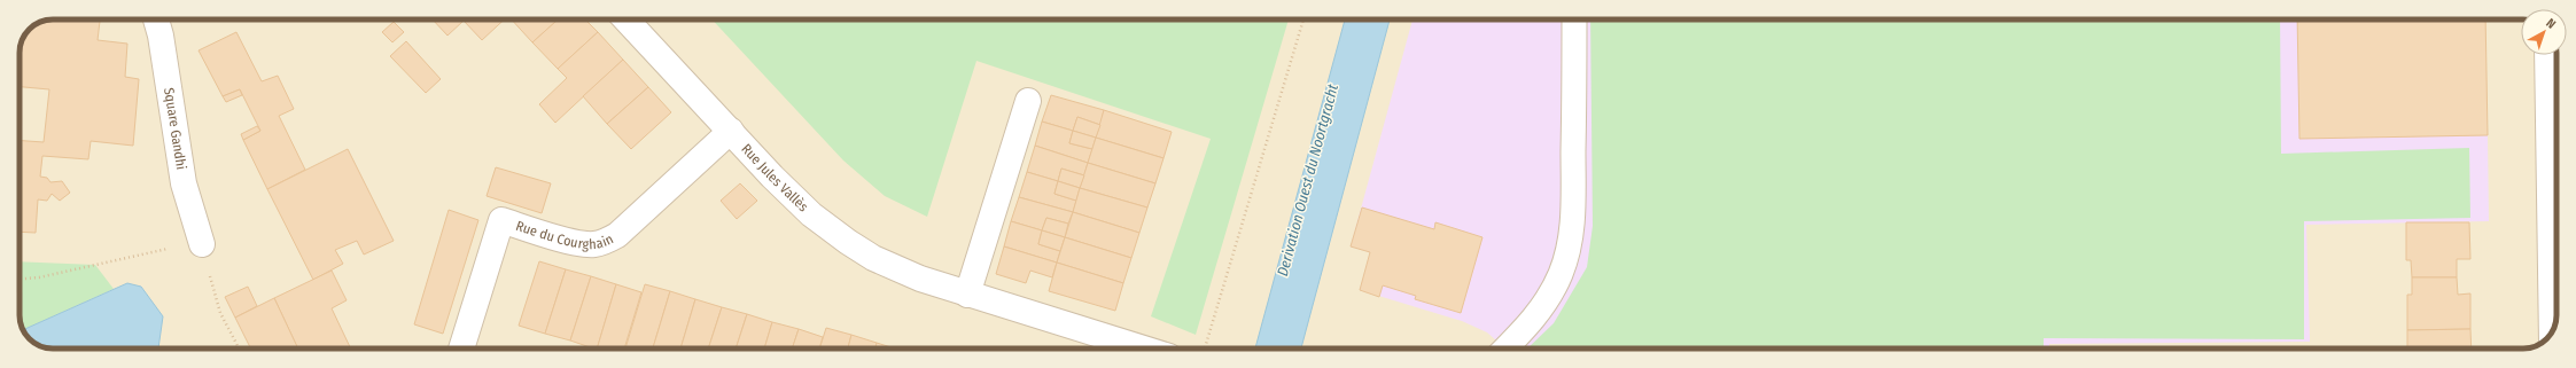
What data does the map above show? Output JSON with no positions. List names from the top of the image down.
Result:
{
  "streets": {
    "street": ["Square Gandhi", "Rue Jules Vallès", "Rue du Courghain"]
  },
  "crossings": [
    ["Rue Jules Vallès", "Rue du Courghain"]
  ],
  "water": ["Derivation Ouest du Noortgracht"],
  "north": "top right"
}
